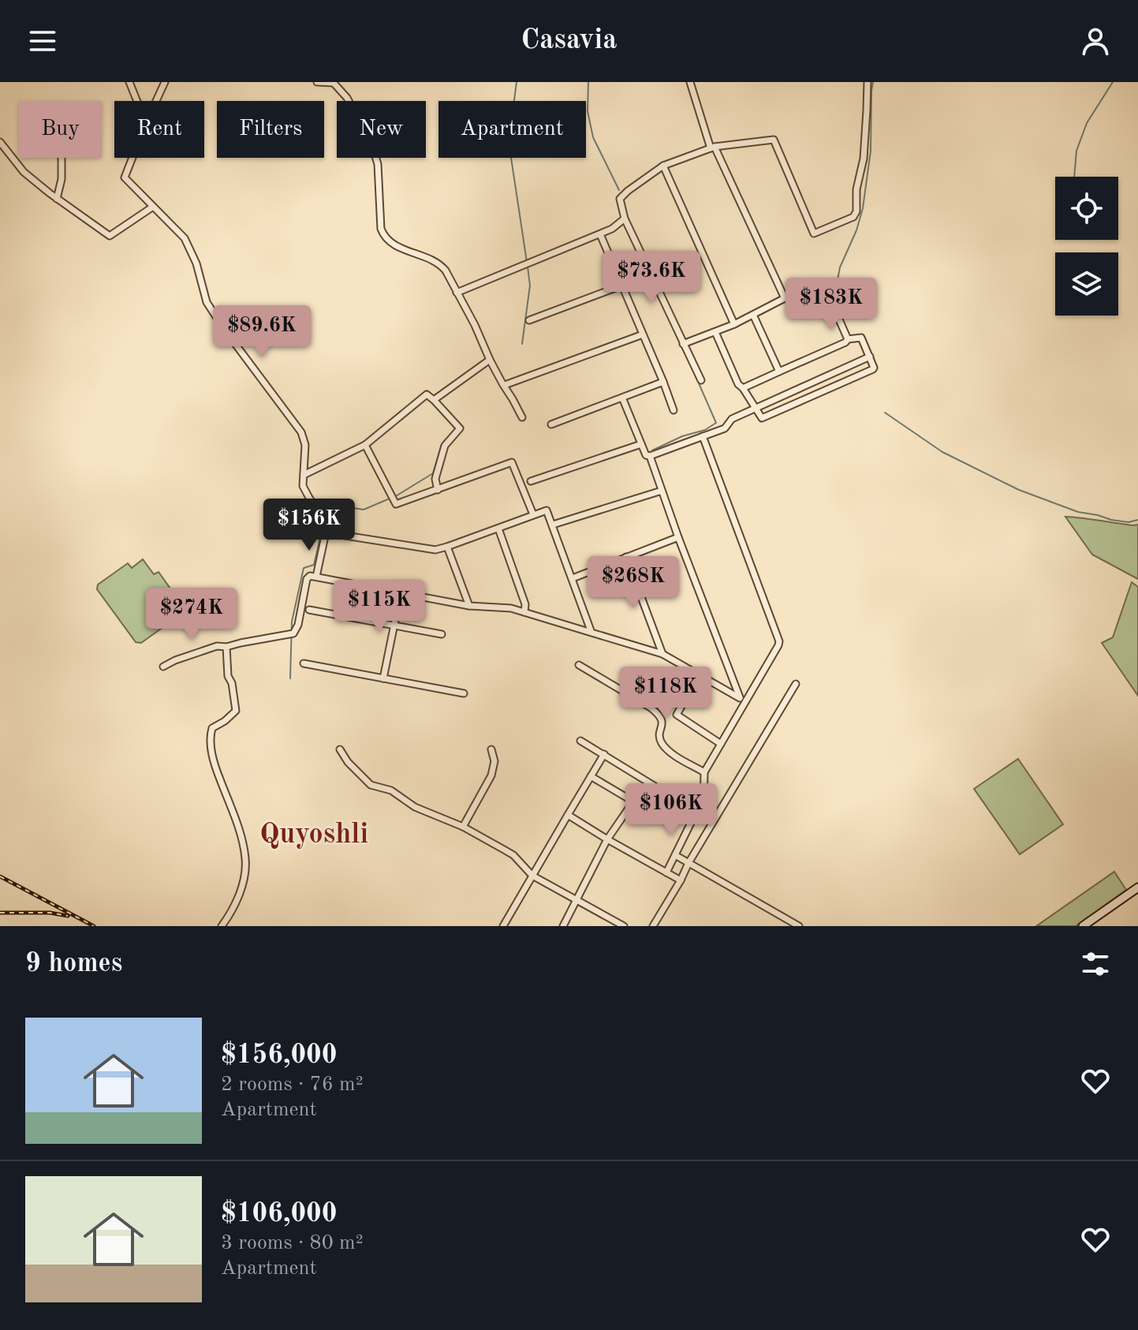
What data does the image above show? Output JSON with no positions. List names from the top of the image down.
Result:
{
  "districts": ["Quyoshli"],
  "page": {
    "header": "Casavia",
    "chip": [
      "Buy",
      "Rent",
      "Filters",
      "New",
      "Apartment"
    ],
    "price": [
      "$73.6K",
      "$183K",
      "$89.6K",
      "$156K",
      "$268K",
      "$115K",
      "$274K",
      "$118K",
      "$106K"
    ],
    "heading": "9 homes",
    "list": [
      {
        "name": "$156,000",
        "note": "2 rooms · 76 m² · Apartment"
      },
      {
        "name": "$106,000",
        "note": "3 rooms · 80 m² · Apartment"
      }
    ]
  }
}
